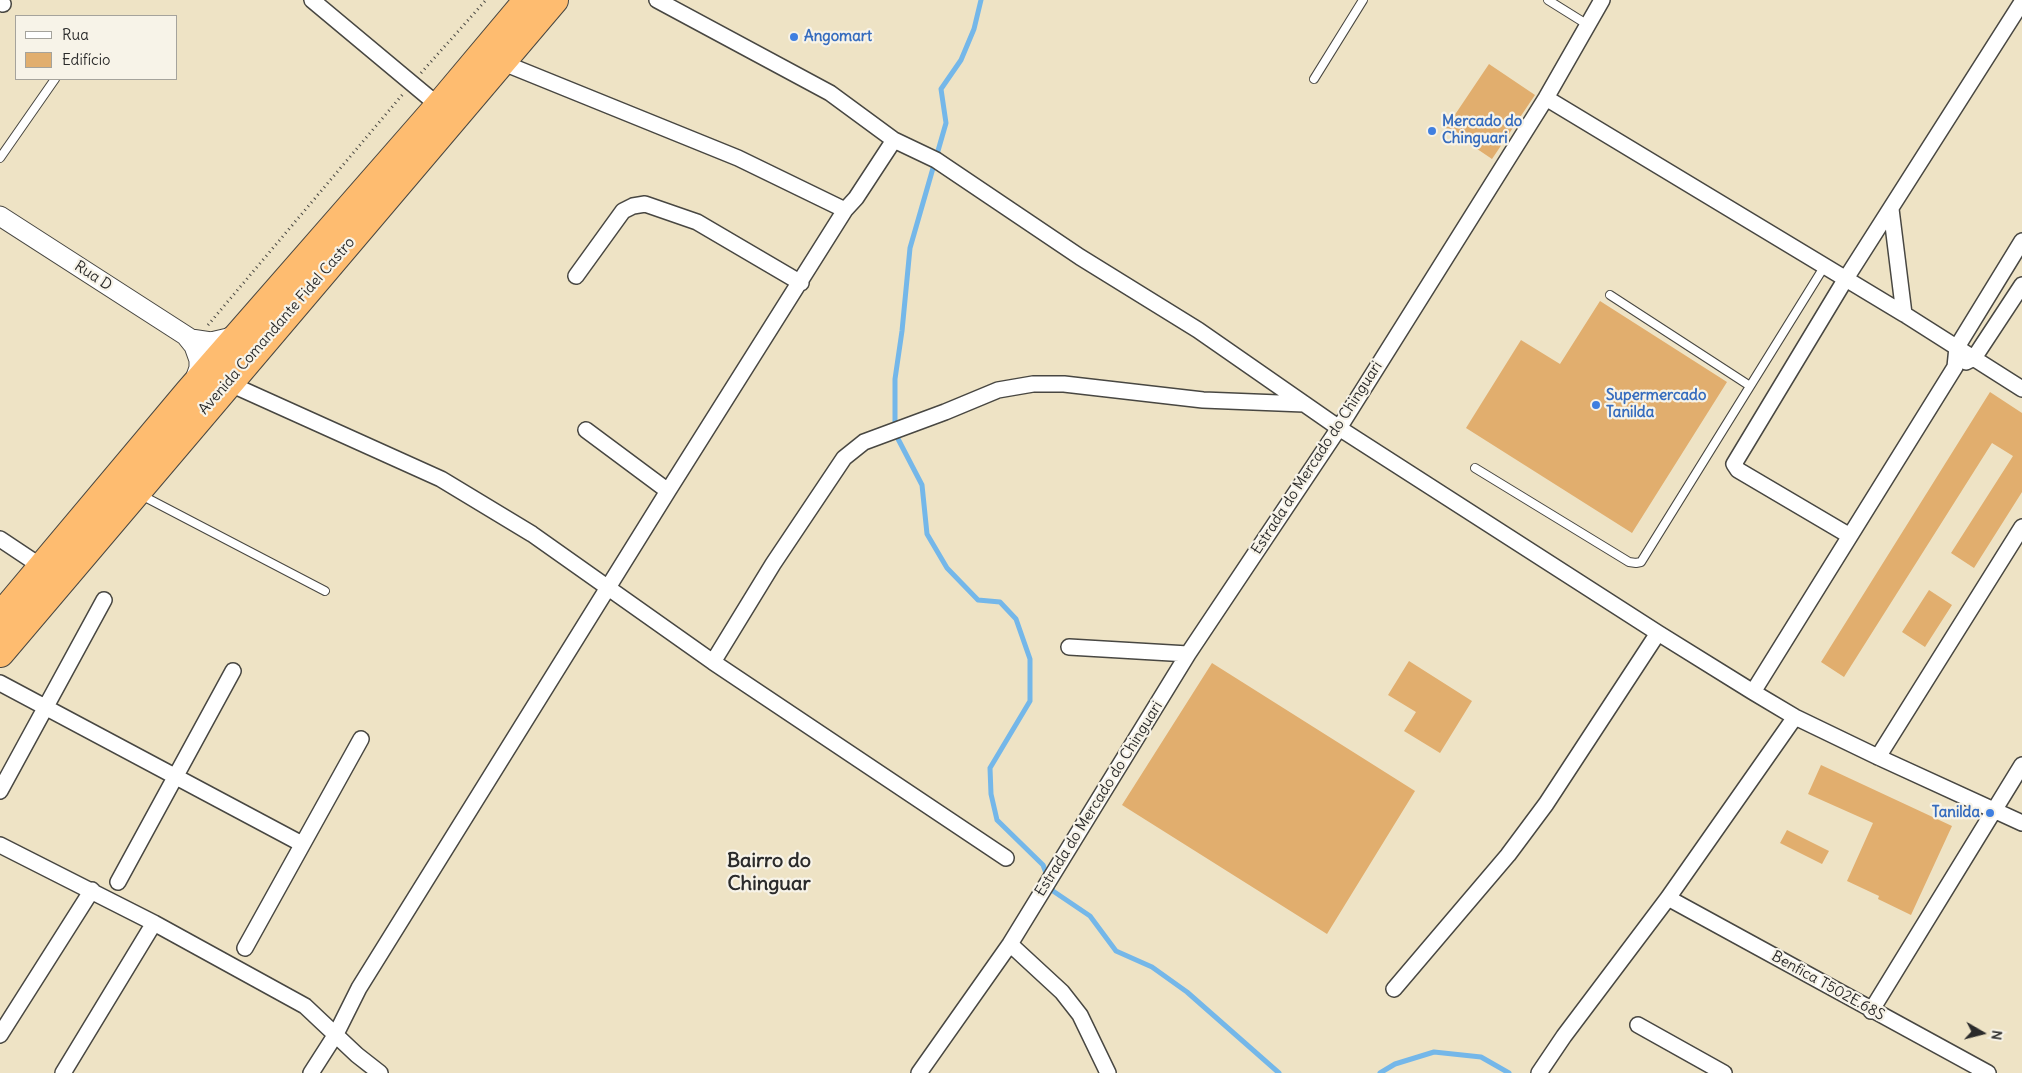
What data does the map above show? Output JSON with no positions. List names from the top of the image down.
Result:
{
  "streets": {
    "highway": ["Avenida Comandante Fidel Castro"],
    "street": ["Rua D", "Estrada do Mercado do Chinguari", "Benfica T502E.68S"]
  },
  "crossings": [
    ["Rua D", "Avenida Comandante Fidel Castro"]
  ],
  "districts": ["Bairro do Chinguar"],
  "places": [
    "Angomart",
    "Mercado do Chinguari",
    "Supermercado Tanilda",
    "Tanilda"
  ],
  "legend": ["Rua", "Edifício"],
  "north": "right"
}
